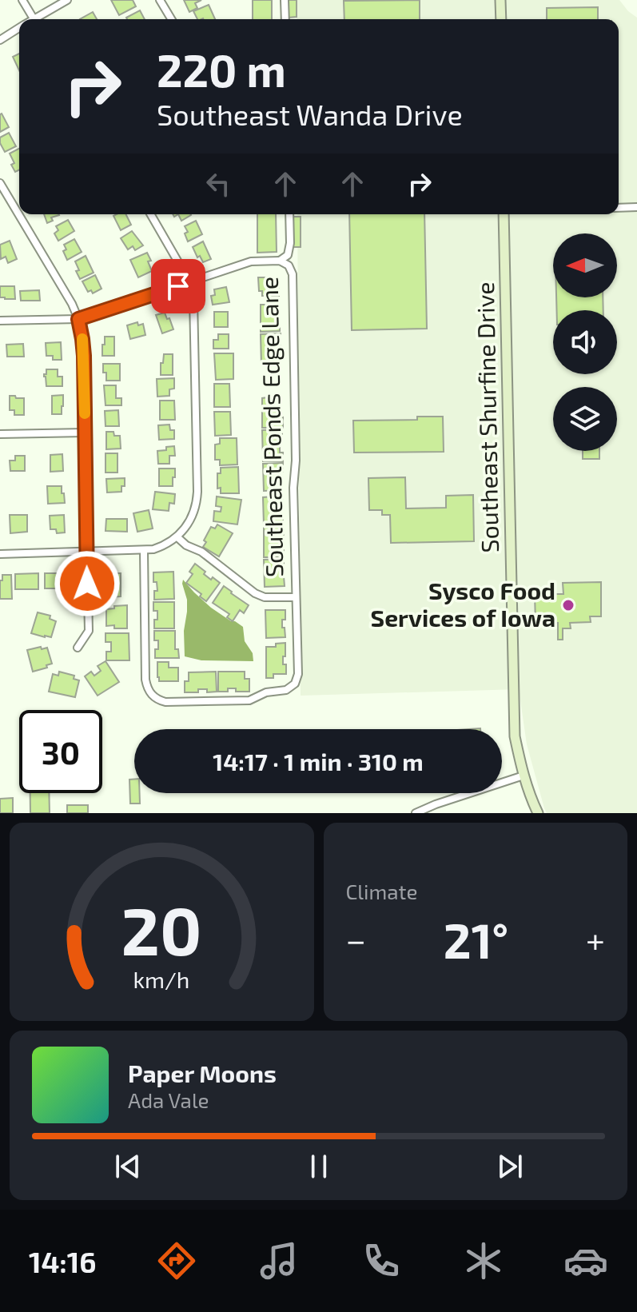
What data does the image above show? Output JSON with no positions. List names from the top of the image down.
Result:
{
  "streets": {
    "street": ["Southeast Shurfine Drive", "Southeast Ponds Edge Lane"]
  },
  "places": ["Sysco Food Services of Iowa"],
  "north": "left",
  "page": {
    "turn": ["220 m", "Southeast Wanda Drive"],
    "limit": "30",
    "trip": "14:17 · 1 min · 310 m",
    "tile": "Climate",
    "heat": ["−", "21°", "+"],
    "song": ["Paper Moons", "Ada Vale"],
    "tabs": "14:16",
    "gauge": ["20", "km/h"]
  }
}
